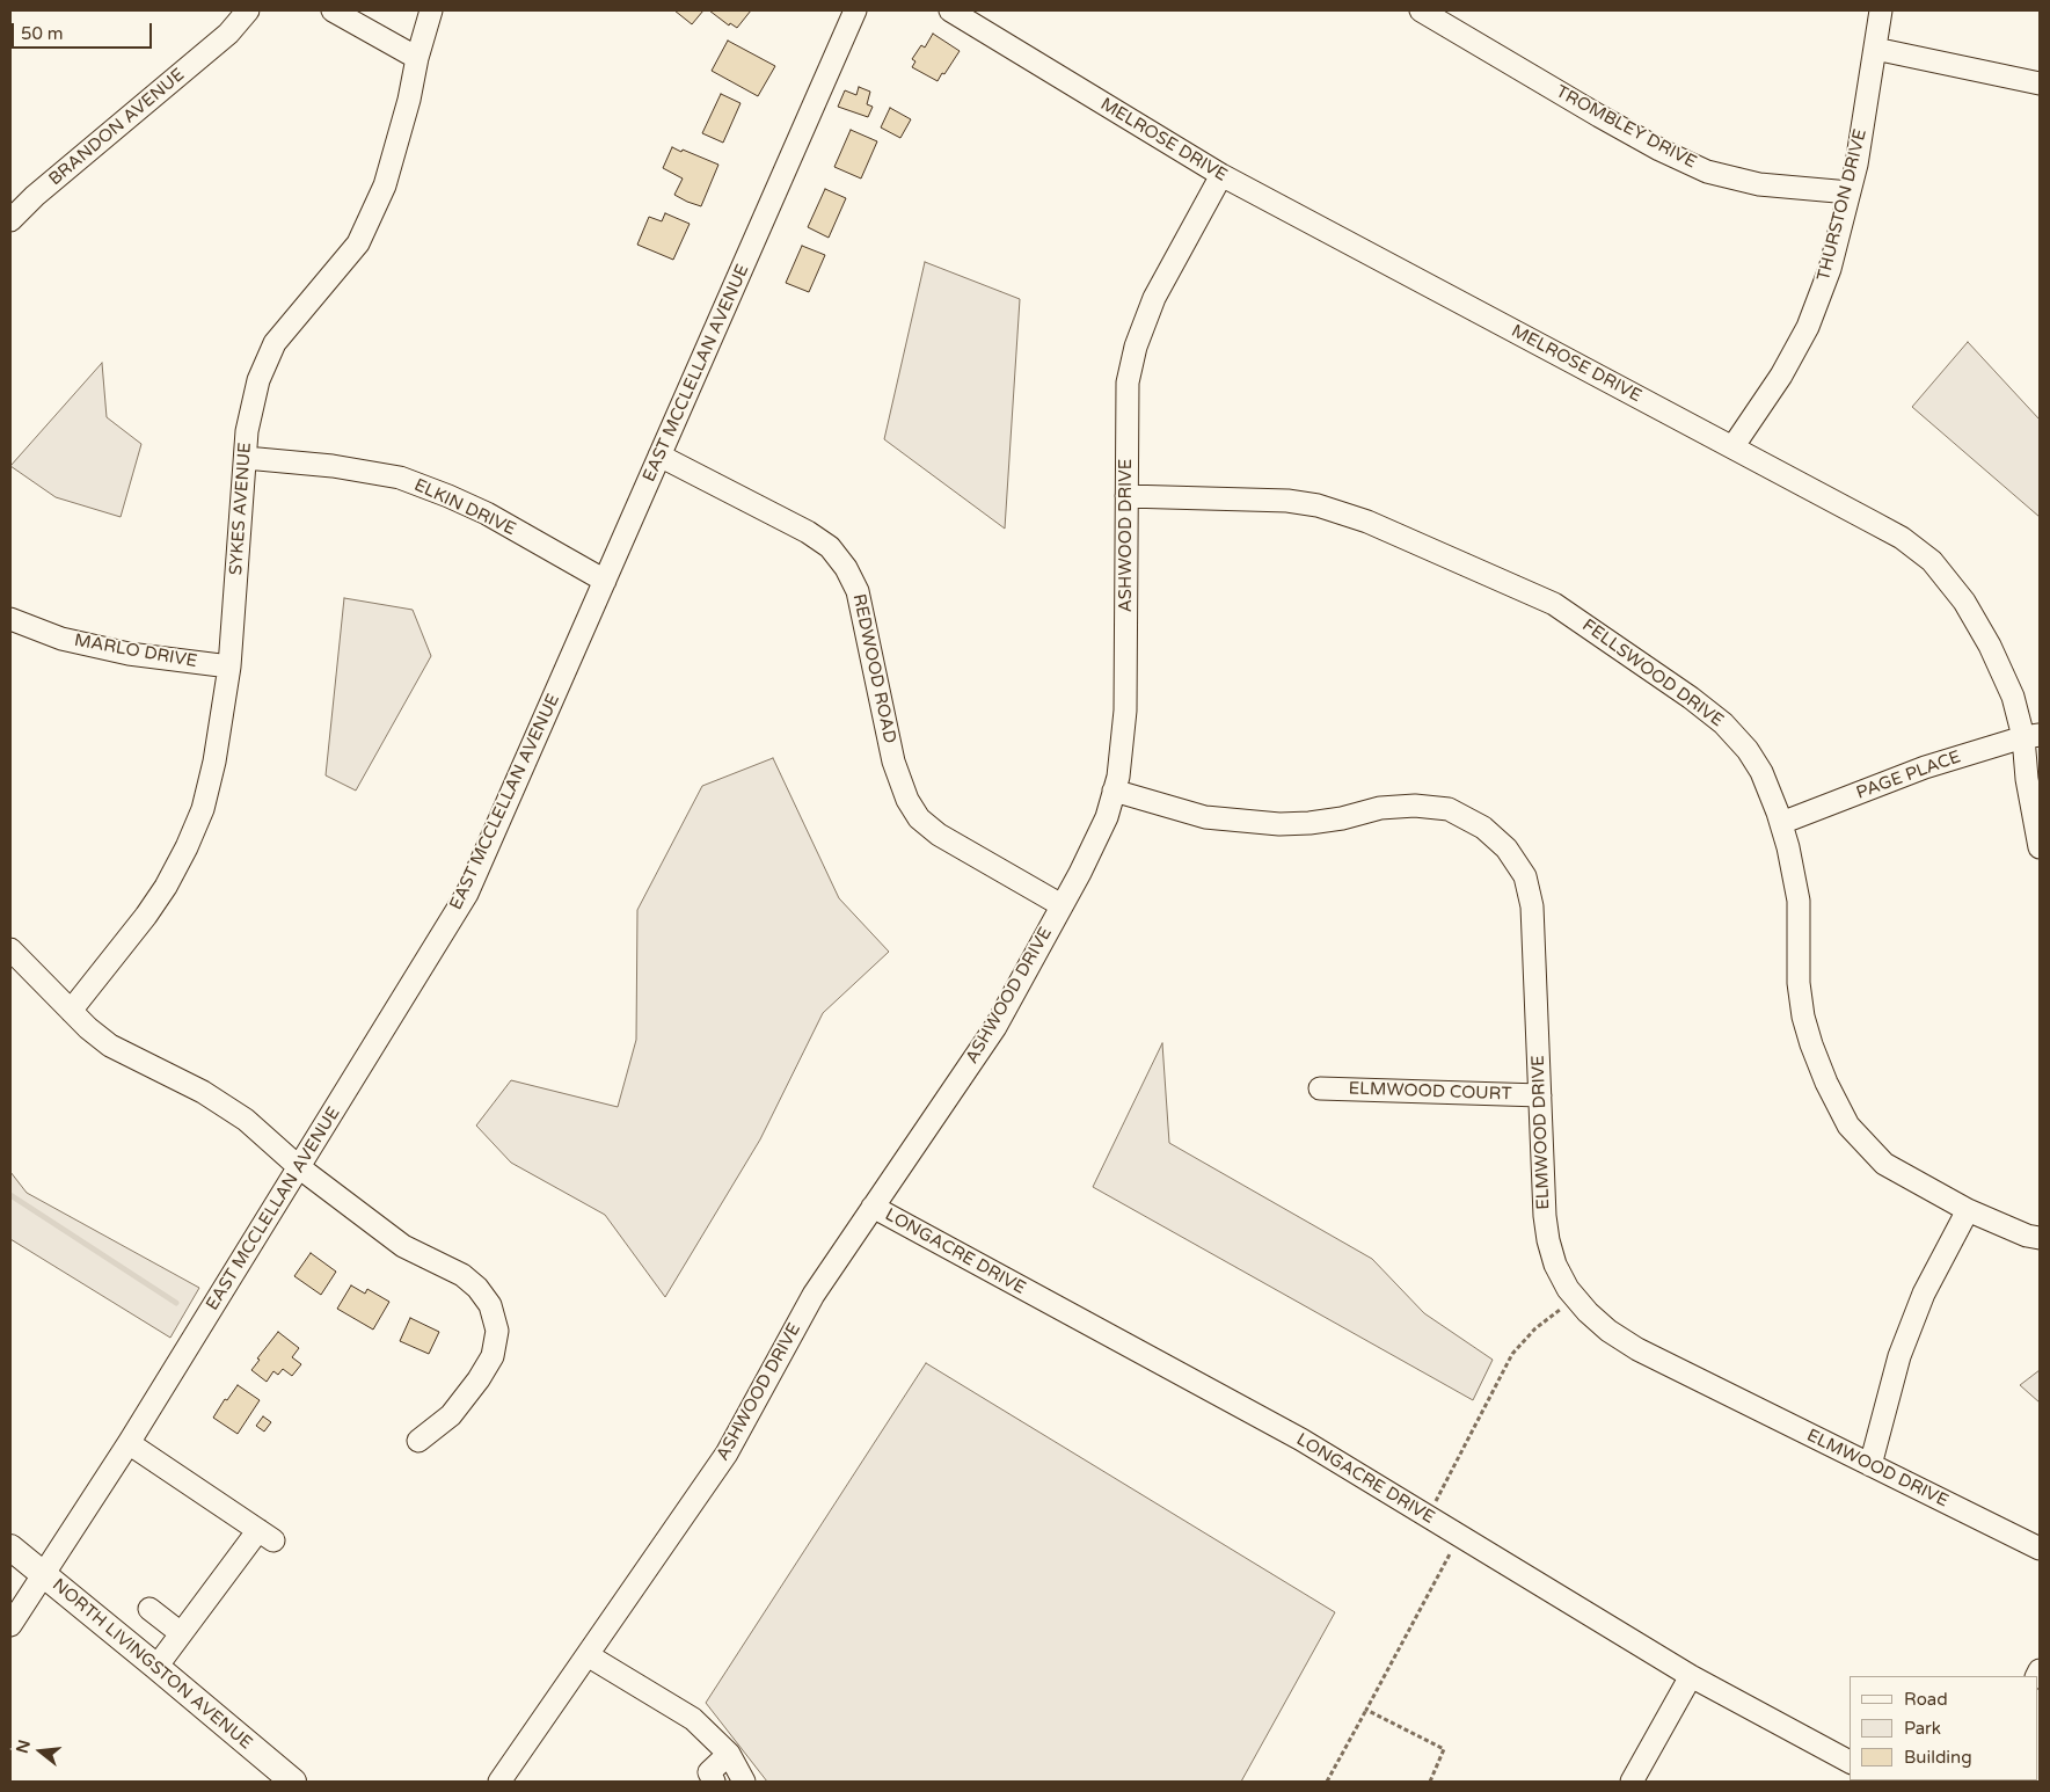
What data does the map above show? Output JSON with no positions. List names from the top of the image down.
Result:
{
  "streets": {
    "main road": ["NORTH LIVINGSTON AVENUE"],
    "street": [
      "BRANDON AVENUE",
      "TROMBLEY DRIVE",
      "MELROSE DRIVE",
      "THURSTON DRIVE",
      "EAST MCCLELLAN AVENUE",
      "ELKIN DRIVE",
      "SYKES AVENUE",
      "ASHWOOD DRIVE",
      "MARLO DRIVE",
      "REDWOOD ROAD",
      "FELLSWOOD DRIVE",
      "PAGE PLACE",
      "ELMWOOD COURT",
      "ELMWOOD DRIVE",
      "LONGACRE DRIVE"
    ]
  },
  "crossings": [
    ["TROMBLEY DRIVE", "THURSTON DRIVE"],
    ["MELROSE DRIVE", "THURSTON DRIVE"],
    ["MELROSE DRIVE", "ASHWOOD DRIVE"],
    ["MELROSE DRIVE", "PAGE PLACE"],
    ["EAST MCCLELLAN AVENUE", "ELKIN DRIVE"],
    ["EAST MCCLELLAN AVENUE", "REDWOOD ROAD"],
    ["EAST MCCLELLAN AVENUE", "NORTH LIVINGSTON AVENUE"],
    ["ELKIN DRIVE", "SYKES AVENUE"],
    ["SYKES AVENUE", "MARLO DRIVE"],
    ["ASHWOOD DRIVE", "REDWOOD ROAD"],
    ["ASHWOOD DRIVE", "FELLSWOOD DRIVE"],
    ["ASHWOOD DRIVE", "ELMWOOD DRIVE"],
    ["ASHWOOD DRIVE", "LONGACRE DRIVE"],
    ["FELLSWOOD DRIVE", "PAGE PLACE"],
    ["ELMWOOD COURT", "ELMWOOD DRIVE"]
  ],
  "legend": ["Road", "Park", "Building"],
  "scale_bar": "50 m",
  "north": "left"
}
